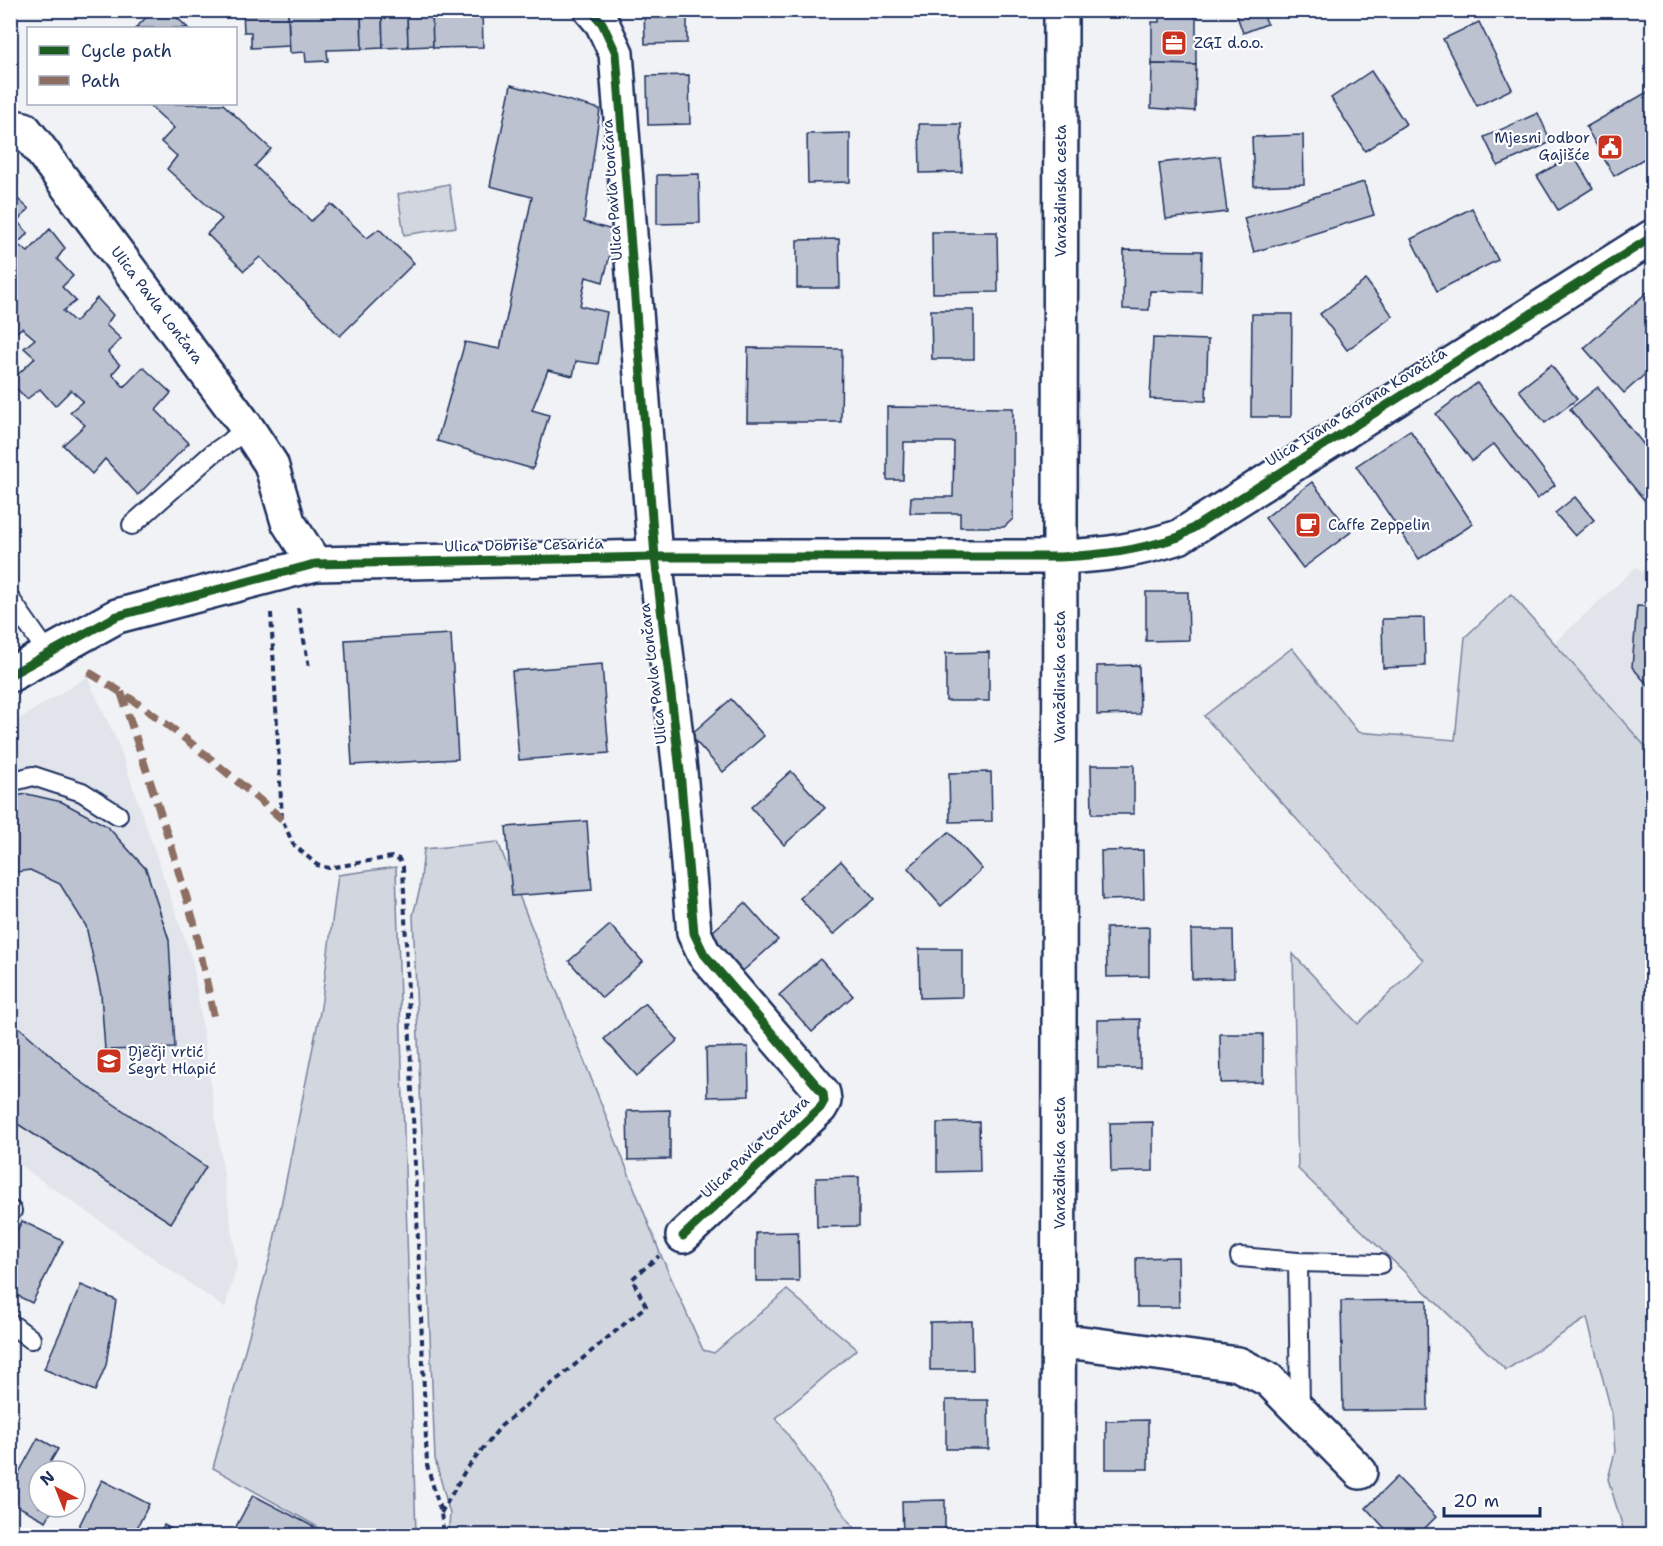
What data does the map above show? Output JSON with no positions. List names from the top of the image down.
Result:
{
  "streets": {
    "street": [
      "Ulica Pavla Lončara",
      "Varaždinska cesta",
      "Ulica Ivana Gorana Kovačića",
      "Ulica Dobriše Cesarića"
    ]
  },
  "crossings": [
    ["Ulica Pavla Lončara", "Ulica Dobriše Cesarića"],
    ["Varaždinska cesta", "Ulica Ivana Gorana Kovačića"],
    ["Varaždinska cesta", "Ulica Dobriše Cesarića"],
    ["Ulica Ivana Gorana Kovačića", "Ulica Dobriše Cesarića"]
  ],
  "places": {
    "office": ["ZGI d.o.o."],
    "public building": ["Mjesni odbor Gajišće"],
    "cafe": ["Caffe Zeppelin"],
    "school or university": ["Dječji vrtić Šegrt Hlapić"]
  },
  "legend": ["Cycle path", "Path"],
  "scale_bar": "20 m",
  "north": "top left"
}
